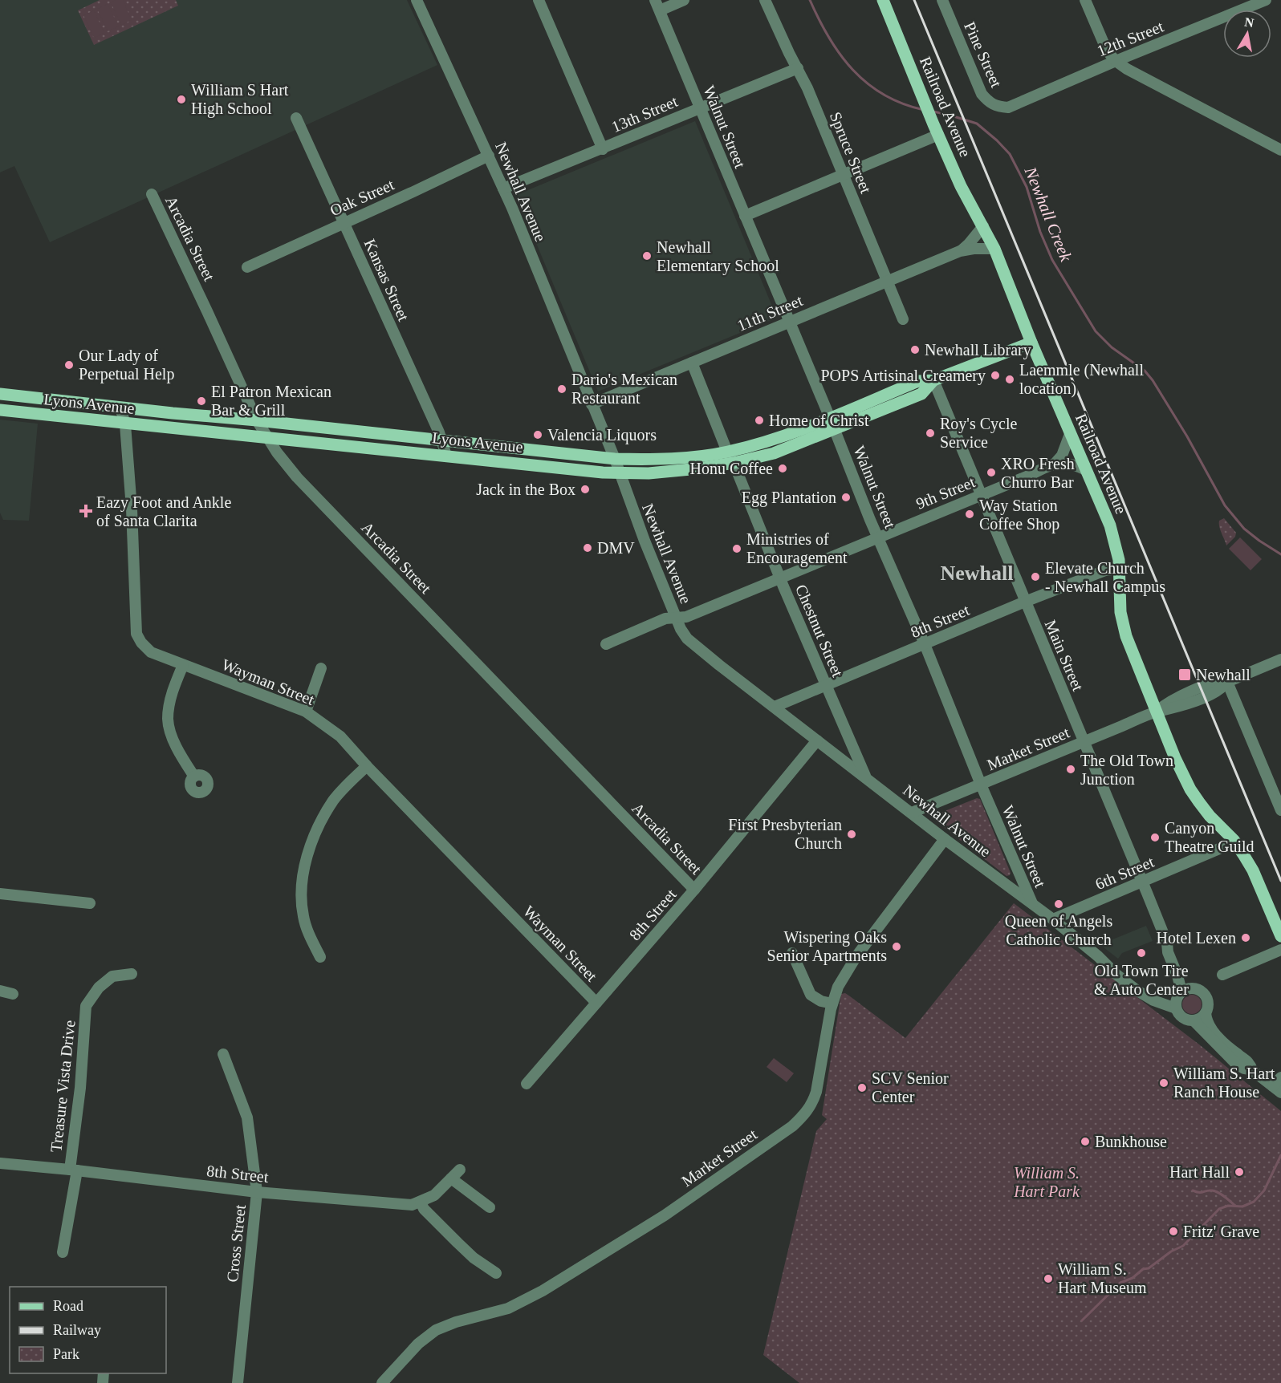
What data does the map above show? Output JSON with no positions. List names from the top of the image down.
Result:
{
  "streets": {
    "main road": ["Railroad Avenue", "Lyons Avenue"],
    "street": [
      "12th Street",
      "Pine Street",
      "13th Street",
      "Walnut Street",
      "Spruce Street",
      "Newhall Avenue",
      "Oak Street",
      "Arcadia Street",
      "Kansas Street",
      "11th Street",
      "9th Street",
      "8th Street",
      "Chestnut Street",
      "Main Street",
      "Wayman Street",
      "Market Street",
      "6th Street",
      "Treasure Vista Drive",
      "Cross Street"
    ]
  },
  "crossings": [
    ["12th Street", "Pine Street"],
    ["Railroad Avenue", "11th Street"],
    ["Railroad Avenue", "Lyons Avenue"],
    ["Railroad Avenue", "8th Street"],
    ["Railroad Avenue", "Market Street"],
    ["Railroad Avenue", "6th Street"],
    ["13th Street", "Walnut Street"],
    ["13th Street", "Spruce Street"],
    ["13th Street", "Newhall Avenue"],
    ["Walnut Street", "Newhall Avenue"],
    ["Walnut Street", "11th Street"],
    ["Walnut Street", "Lyons Avenue"],
    ["Walnut Street", "9th Street"],
    ["Walnut Street", "8th Street"],
    ["Walnut Street", "Market Street"],
    ["Spruce Street", "11th Street"],
    ["Newhall Avenue", "Oak Street"],
    ["Newhall Avenue", "11th Street"],
    ["Newhall Avenue", "Lyons Avenue"],
    ["Newhall Avenue", "9th Street"],
    ["Newhall Avenue", "8th Street"],
    ["Newhall Avenue", "Chestnut Street"],
    ["Newhall Avenue", "Main Street"],
    ["Newhall Avenue", "Market Street"],
    ["Newhall Avenue", "6th Street"],
    ["Oak Street", "Kansas Street"],
    ["Arcadia Street", "Lyons Avenue"],
    ["Arcadia Street", "8th Street"],
    ["Kansas Street", "Lyons Avenue"],
    ["11th Street", "Chestnut Street"],
    ["Lyons Avenue", "Chestnut Street"],
    ["Lyons Avenue", "Main Street"],
    ["Lyons Avenue", "Wayman Street"],
    ["9th Street", "Chestnut Street"],
    ["9th Street", "Main Street"],
    ["8th Street", "Chestnut Street"],
    ["8th Street", "Main Street"],
    ["8th Street", "Wayman Street"],
    ["8th Street", "Treasure Vista Drive"],
    ["8th Street", "Cross Street"],
    ["Main Street", "Market Street"],
    ["Main Street", "6th Street"]
  ],
  "districts": ["Newhall"],
  "water": ["Newhall Creek"],
  "parks": ["William S. Hart Park"],
  "places": {
    "other": [
      "William S Hart High School",
      "Newhall Elementary School",
      "Newhall Library",
      "Our Lady of Perpetual Help",
      "POPS Artisinal Creamery",
      "Laemmle (Newhall location)",
      "Dario's Mexican Restaurant",
      "El Patron Mexican Bar & Grill",
      "Home of Christ",
      "Roy's Cycle Service",
      "Valencia Liquors",
      "Honu Coffee",
      "XRO Fresh Churro Bar",
      "Jack in the Box",
      "Egg Plantation",
      "Way Station Coffee Shop",
      "DMV",
      "Ministries of Encouragement",
      "Elevate Church - Newhall Campus",
      "The Old Town Junction",
      "First Presbyterian Church",
      "Canyon Theatre Guild",
      "Queen of Angels Catholic Church",
      "Hotel Lexen",
      "Wispering Oaks Senior Apartments",
      "Old Town Tire & Auto Center",
      "William S. Hart Ranch House",
      "SCV Senior Center",
      "Bunkhouse",
      "Hart Hall",
      "Fritz' Grave",
      "William S. Hart Museum"
    ],
    "health": ["Eazy Foot and Ankle of Santa Clarita"],
    "transit": ["Newhall"]
  },
  "legend": ["Road", "Railway", "Park"],
  "north": "top"
}
